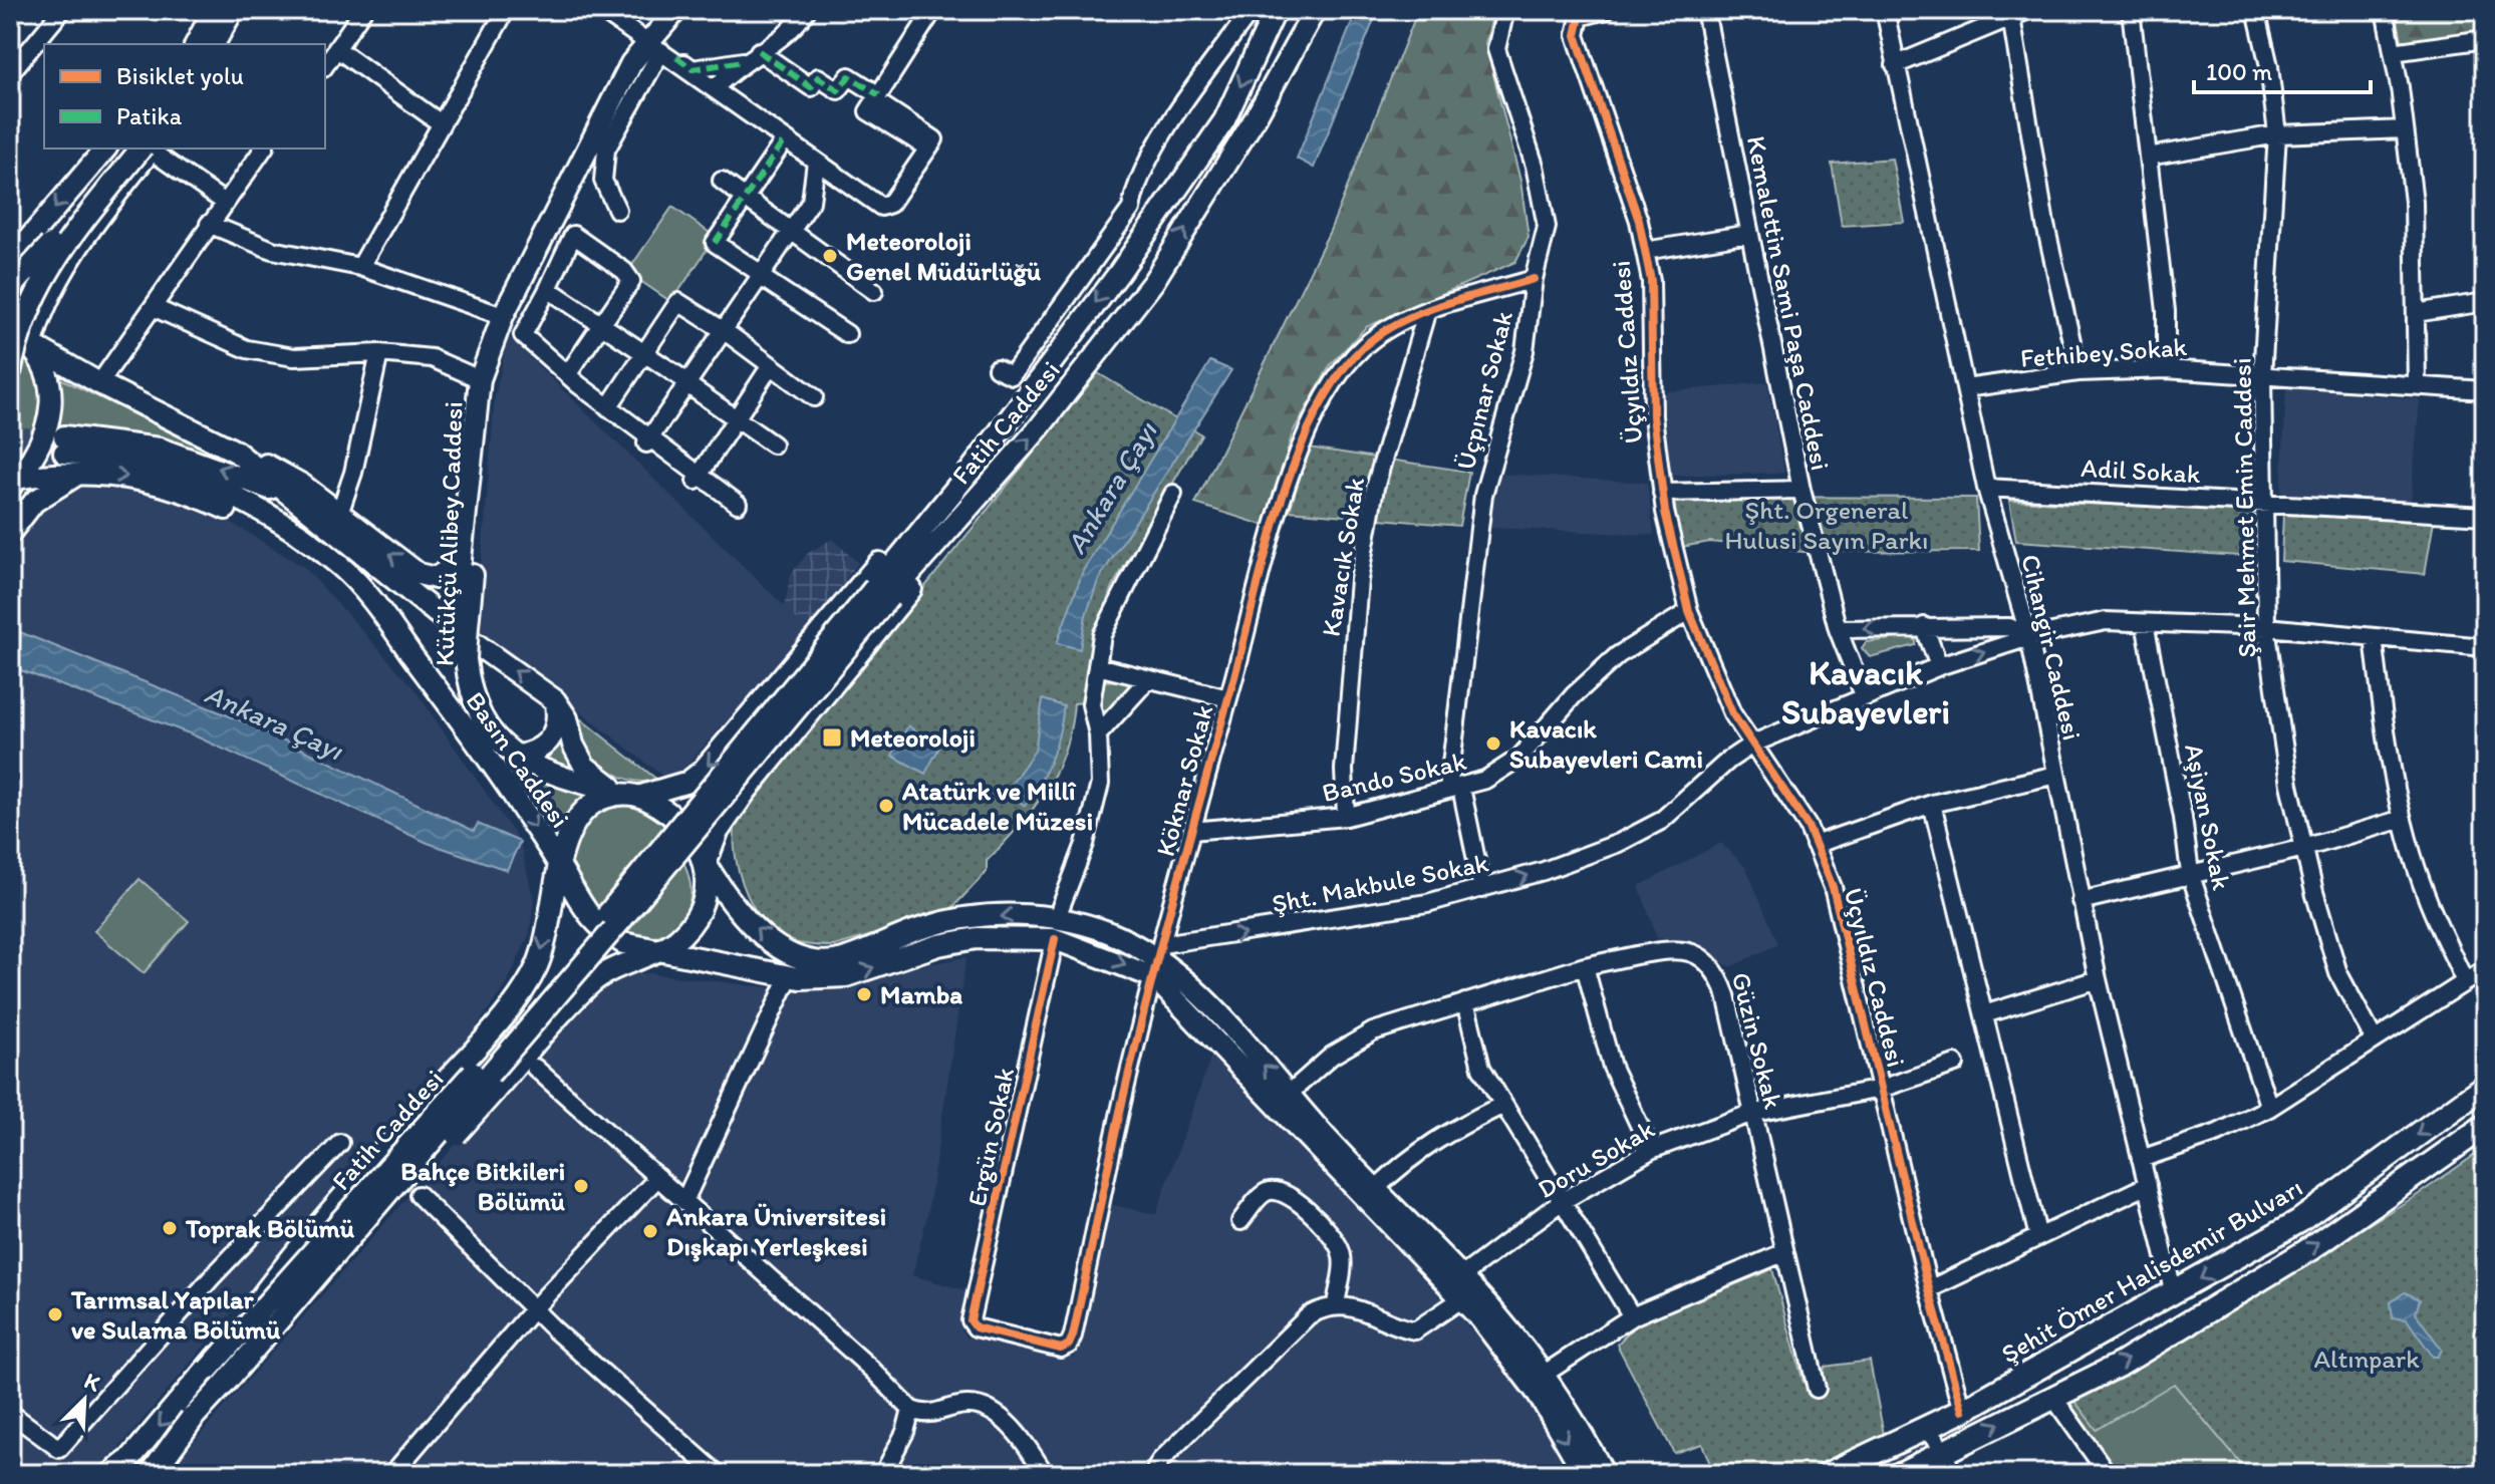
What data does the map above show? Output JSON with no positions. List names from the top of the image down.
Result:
{
  "streets": {
    "highway": ["Şehit Ömer Halisdemir Bulvarı"],
    "main road": ["Fatih Caddesi", "Kütükçü Alibey Caddesi", "Basın Caddesi"],
    "street": [
      "Kemalettin Sami Paşa Caddesi",
      "Üçyıldız Caddesi",
      "Fethibey Sokak",
      "Üçpınar Sokak",
      "Adil Sokak",
      "Şair Mehmet Emin Caddesi",
      "Kavacık Sokak",
      "Cihangir Caddesi",
      "Bando Sokak",
      "Köknar Sokak",
      "Aşiyan Sokak",
      "Şht. Makbule Sokak",
      "Güzin Sokak",
      "Ergün Sokak",
      "Doru Sokak"
    ]
  },
  "crossings": [
    ["Kemalettin Sami Paşa Caddesi", "Şht. Makbule Sokak"],
    ["Üçyıldız Caddesi", "Bando Sokak"],
    ["Üçyıldız Caddesi", "Şht. Makbule Sokak"],
    ["Üçyıldız Caddesi", "Doru Sokak"],
    ["Üçyıldız Caddesi", "Şehit Ömer Halisdemir Bulvarı"],
    ["Fethibey Sokak", "Şair Mehmet Emin Caddesi"],
    ["Fethibey Sokak", "Cihangir Caddesi"],
    ["Üçpınar Sokak", "Bando Sokak"],
    ["Üçpınar Sokak", "Köknar Sokak"],
    ["Üçpınar Sokak", "Şht. Makbule Sokak"],
    ["Adil Sokak", "Şair Mehmet Emin Caddesi"],
    ["Adil Sokak", "Cihangir Caddesi"],
    ["Şair Mehmet Emin Caddesi", "Şht. Makbule Sokak"],
    ["Kütükçü Alibey Caddesi", "Basın Caddesi"],
    ["Kavacık Sokak", "Bando Sokak"],
    ["Kavacık Sokak", "Köknar Sokak"],
    ["Cihangir Caddesi", "Şht. Makbule Sokak"],
    ["Cihangir Caddesi", "Şehit Ömer Halisdemir Bulvarı"],
    ["Bando Sokak", "Köknar Sokak"],
    ["Köknar Sokak", "Şht. Makbule Sokak"],
    ["Köknar Sokak", "Ergün Sokak"],
    ["Aşiyan Sokak", "Şht. Makbule Sokak"],
    ["Güzin Sokak", "Doru Sokak"]
  ],
  "one_way": ["Şht. Makbule Sokak"],
  "districts": ["Kavacık Subayevleri"],
  "water": ["Ankara Çayı"],
  "parks": ["Şht. Orgeneral Hulusi Sayın Parkı", "Altınpark"],
  "places": {
    "other": [
      "Meteoroloji Genel Müdürlüğü",
      "Kavacık Subayevleri Cami",
      "Atatürk ve Millî Mücadele Müzesi",
      "Mamba",
      "Bahçe Bitkileri Bölümü",
      "Toprak Bölümü",
      "Ankara Üniversitesi Dışkapı Yerleşkesi",
      "Tarımsal Yapılar ve Sulama Bölümü"
    ],
    "transit": ["Meteoroloji"]
  },
  "legend": ["Bisiklet yolu", "Patika"],
  "scale_bar": "100 m",
  "north": "top right"
}
